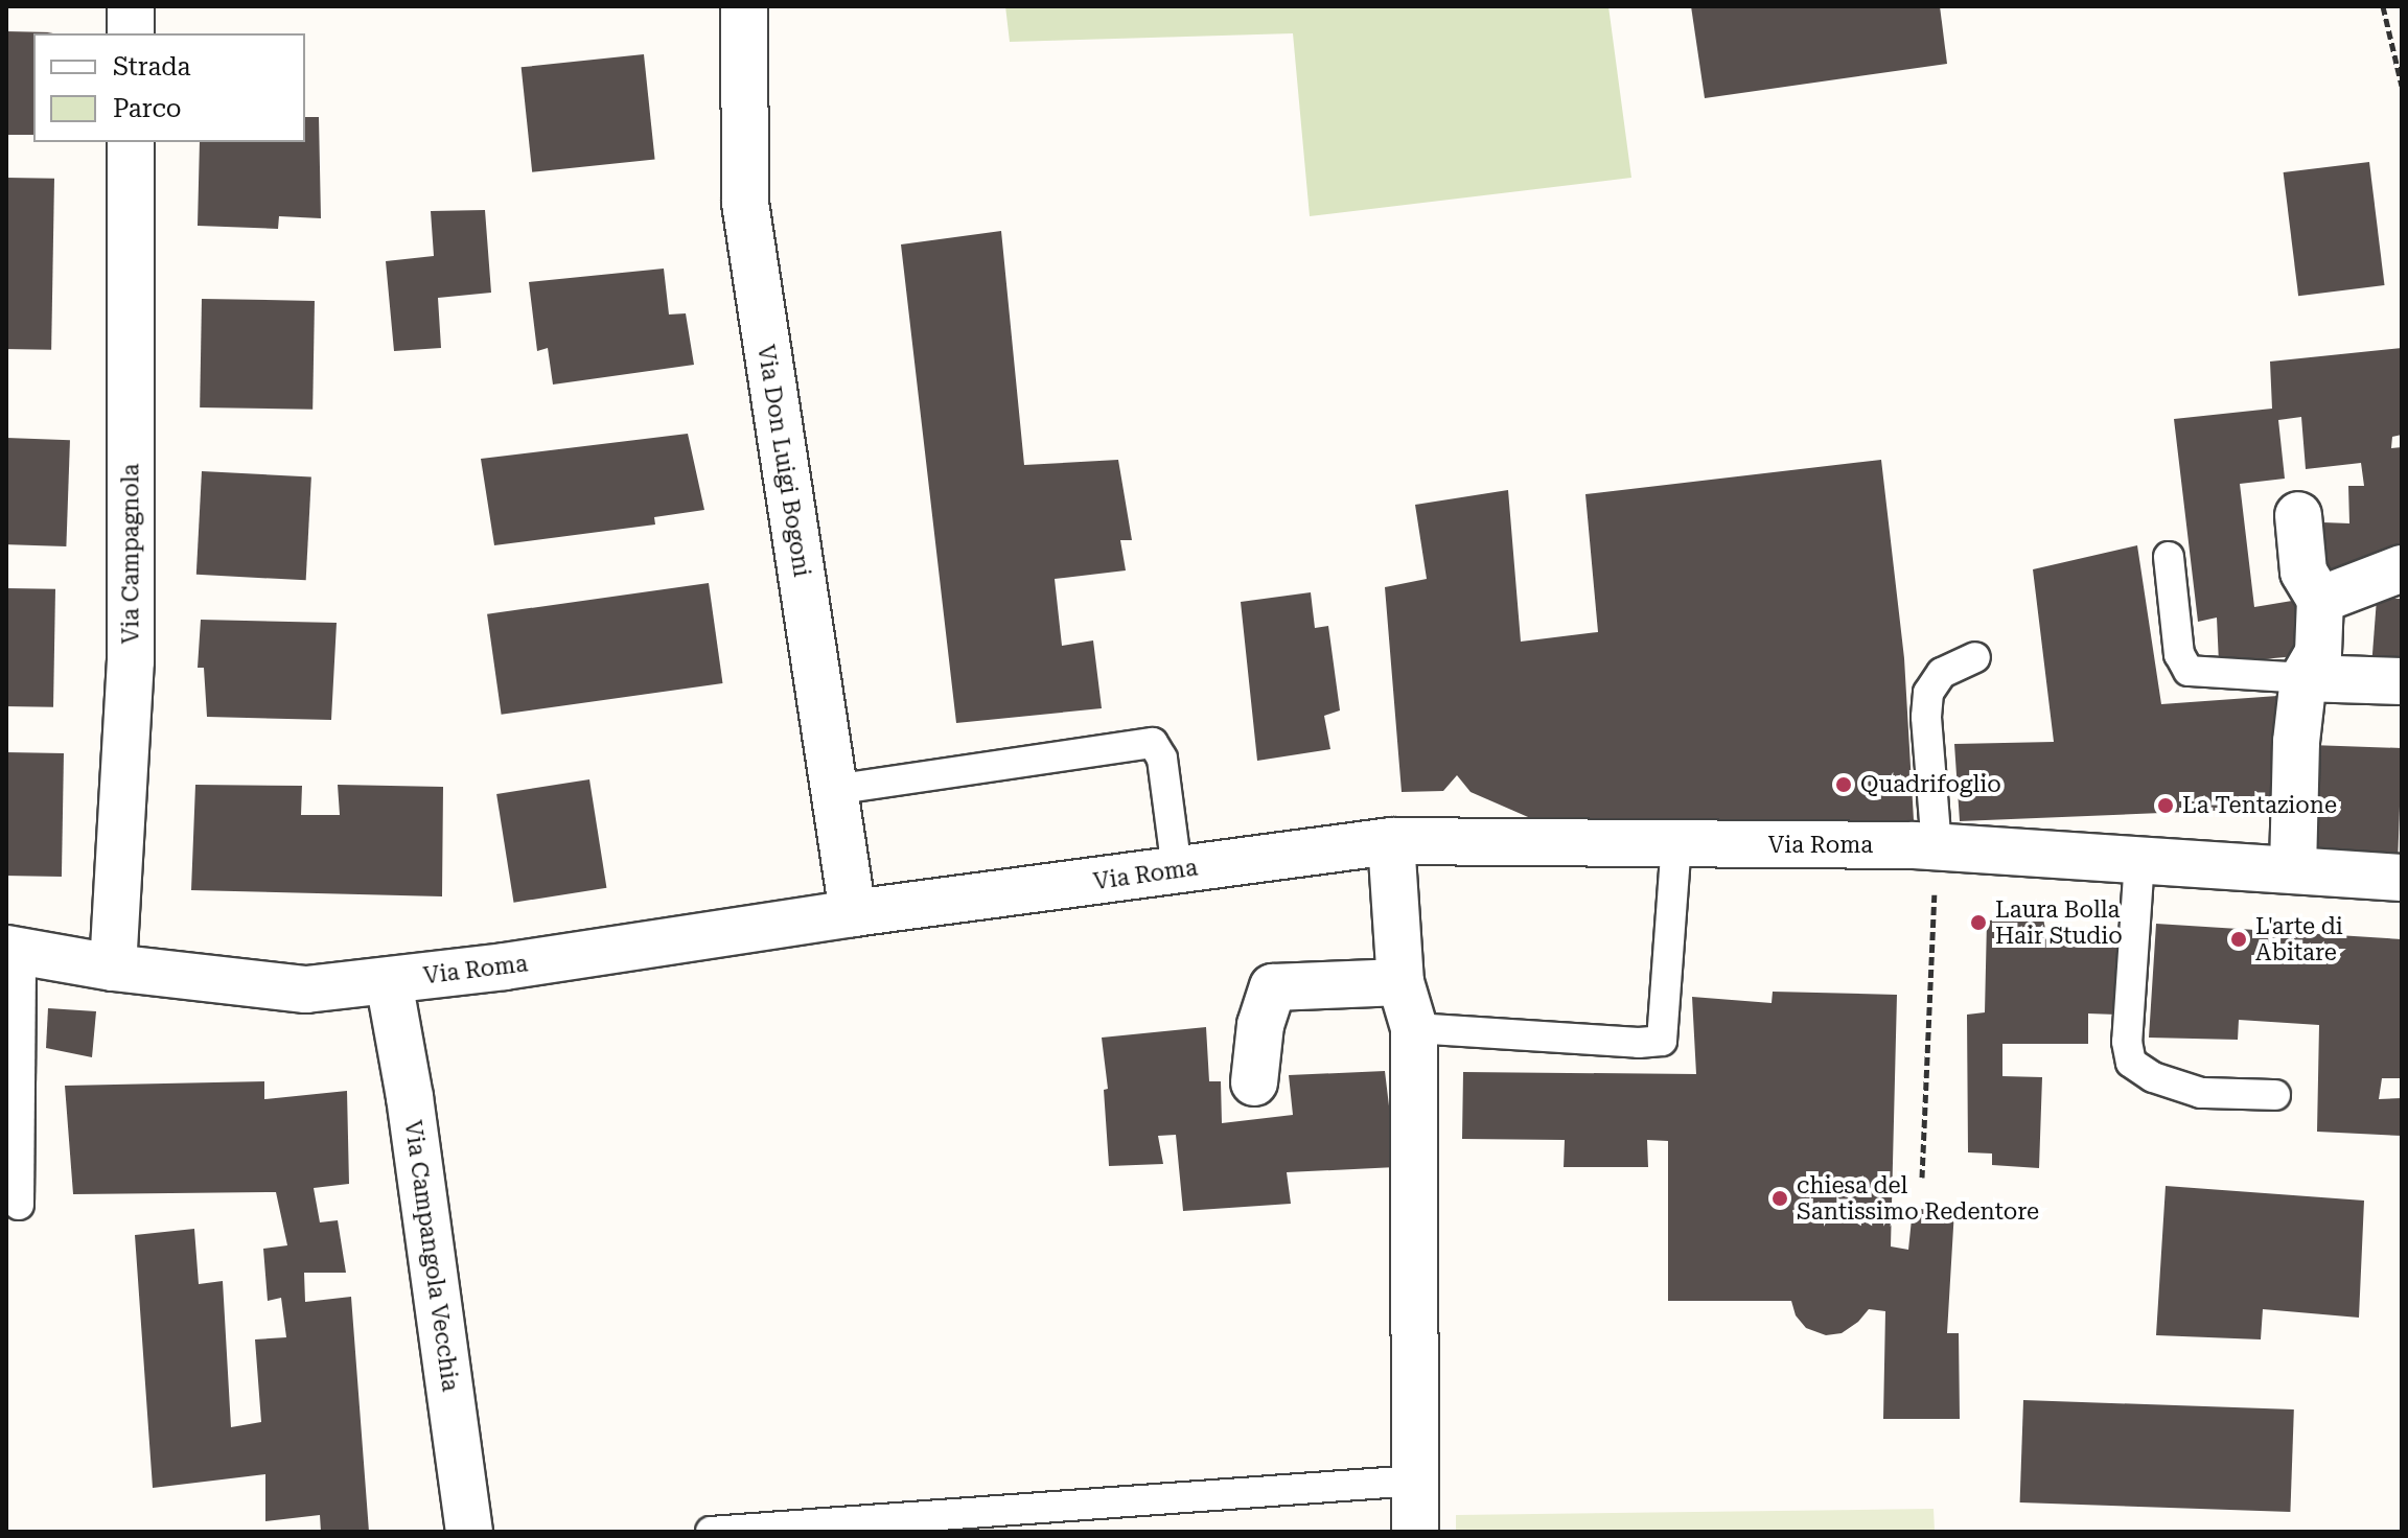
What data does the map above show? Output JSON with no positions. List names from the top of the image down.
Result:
{
  "streets": {
    "street": [
      "Via Don Luigi Bogoni",
      "Via Campagnola",
      "Via Roma",
      "Via Campangola Vecchia"
    ]
  },
  "crossings": [
    ["Via Don Luigi Bogoni", "Via Roma"],
    ["Via Campagnola", "Via Roma"],
    ["Via Roma", "Via Campangola Vecchia"]
  ],
  "places": [
    "Quadrifoglio",
    "La Tentazione",
    "Laura Bolla Hair Studio",
    "L'arte di Abitare",
    "chiesa del Santissimo Redentore"
  ],
  "legend": ["Strada", "Parco"]
}
